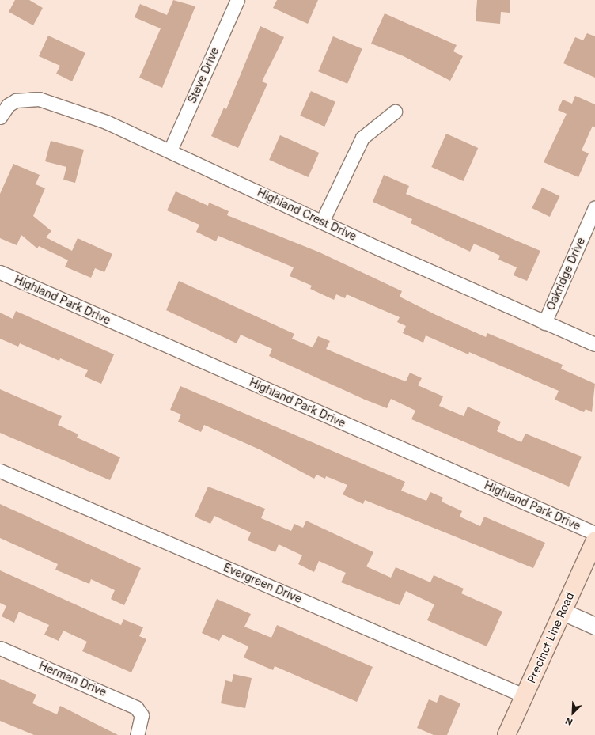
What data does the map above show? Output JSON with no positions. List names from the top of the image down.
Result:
{
  "streets": {
    "main road": ["Precinct Line Road"],
    "street": [
      "Steve Drive",
      "Highland Crest Drive",
      "Oakridge Drive",
      "Highland Park Drive",
      "Evergreen Drive",
      "Herman Drive"
    ]
  },
  "crossings": [
    ["Steve Drive", "Highland Crest Drive"],
    ["Highland Crest Drive", "Oakridge Drive"],
    ["Evergreen Drive", "Precinct Line Road"]
  ],
  "north": "bottom left"
}
